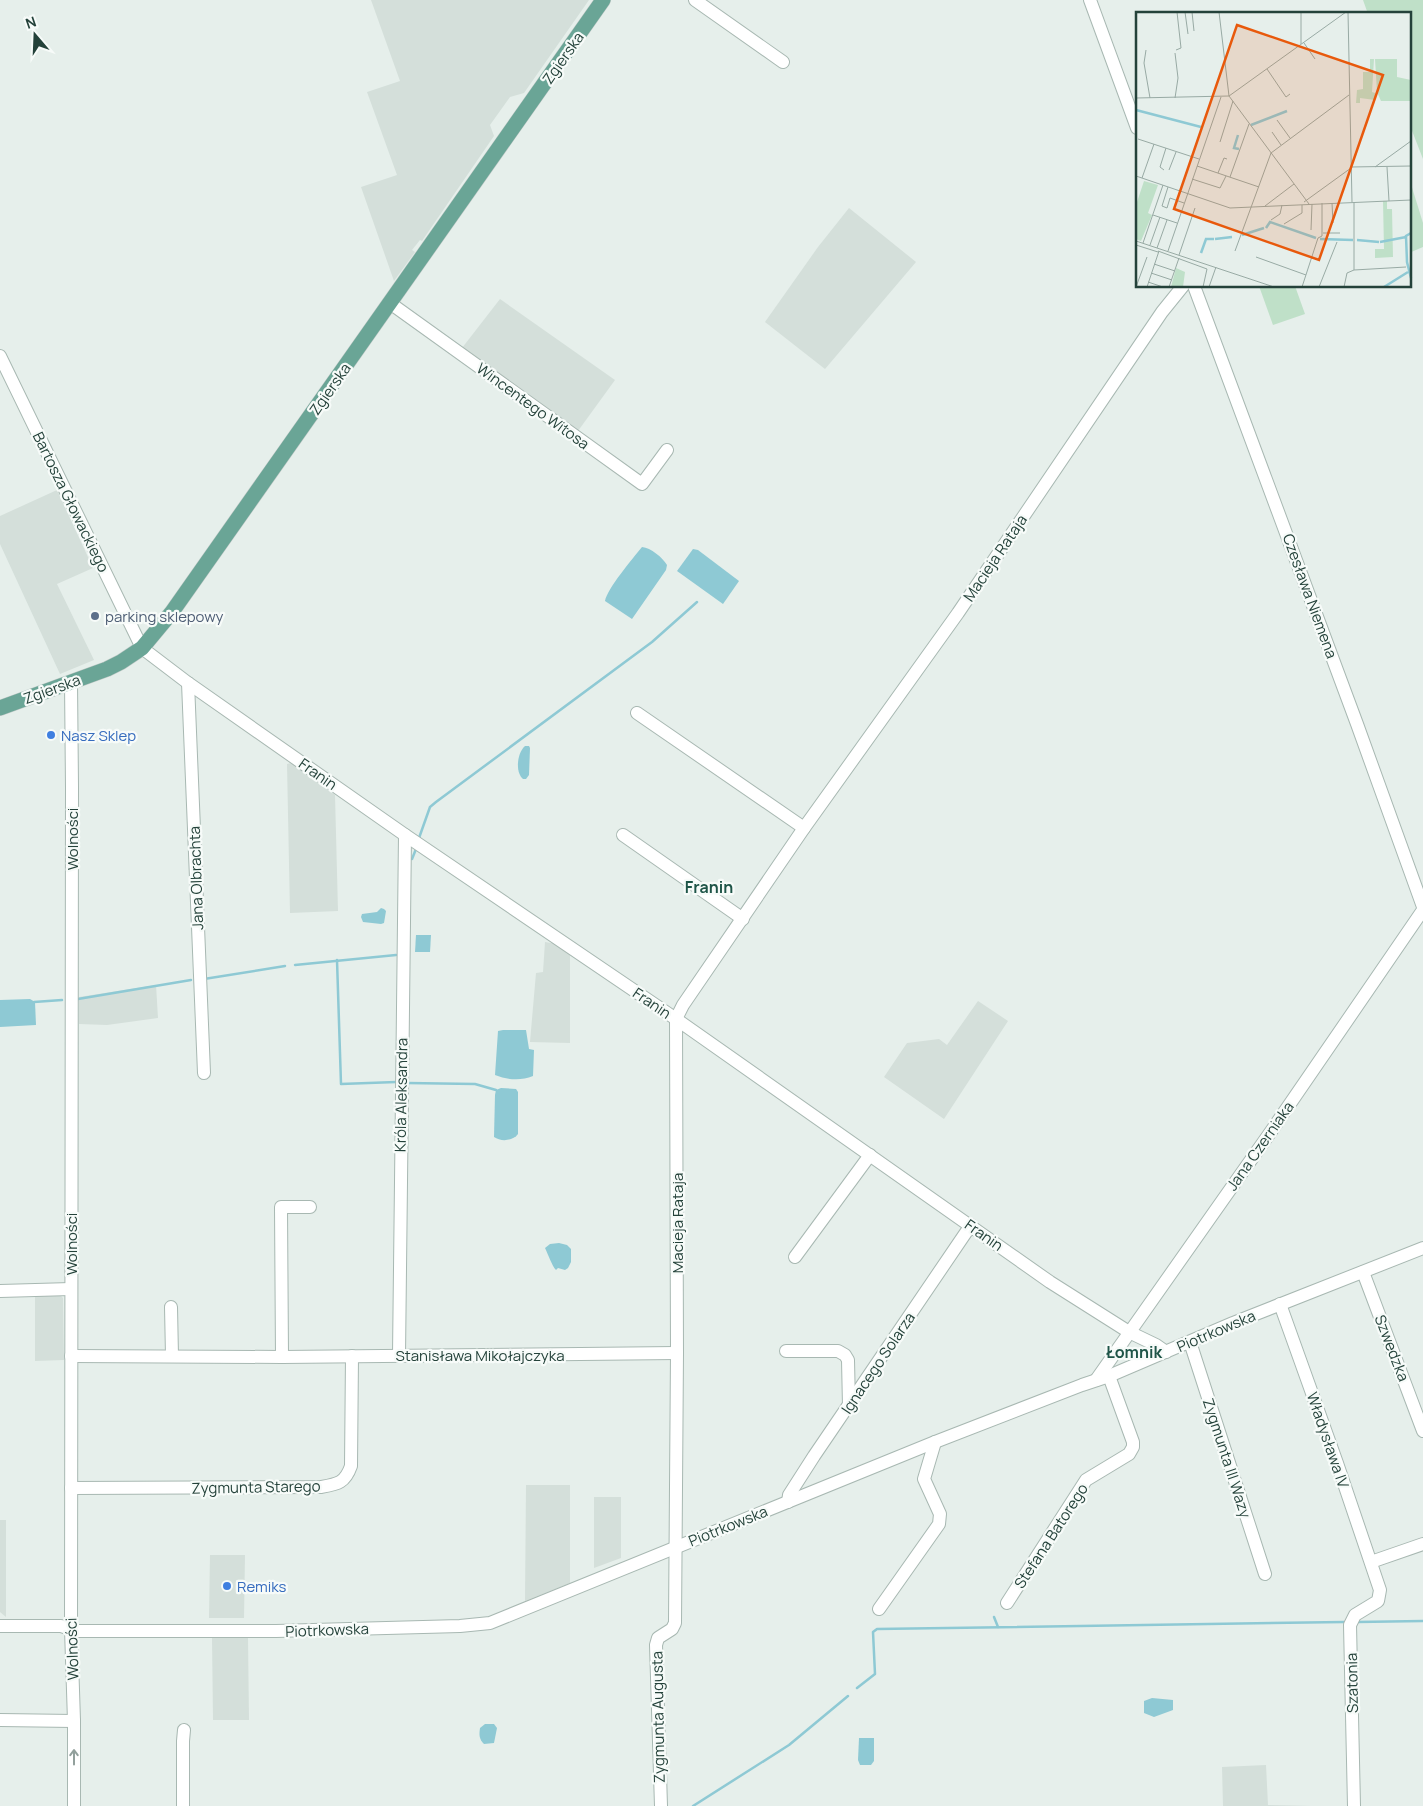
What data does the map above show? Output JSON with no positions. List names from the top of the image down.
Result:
{
  "streets": {
    "main road": ["Zgierska"],
    "street": [
      "Wincentego Witosa",
      "Bartosza Głowackiego",
      "Macieja Rataja",
      "Czesława Niemena",
      "Franin",
      "Wolności",
      "Jana Olbrachta",
      "Króla Aleksandra",
      "Jana Czerniaka",
      "Piotrkowska",
      "Szwedzka",
      "Stanisława Mikołajczyka",
      "Ignacego Solarza",
      "Władysława IV",
      "Zygmunta III Wazy",
      "Zygmunta Starego",
      "Stefana Batorego",
      "Szatonia",
      "Zygmunta Augusta"
    ]
  },
  "crossings": [
    ["Zgierska", "Wincentego Witosa"],
    ["Zgierska", "Bartosza Głowackiego"],
    ["Zgierska", "Franin"],
    ["Zgierska", "Wolności"],
    ["Bartosza Głowackiego", "Franin"],
    ["Macieja Rataja", "Franin"],
    ["Macieja Rataja", "Piotrkowska"],
    ["Macieja Rataja", "Stanisława Mikołajczyka"],
    ["Macieja Rataja", "Zygmunta Augusta"],
    ["Czesława Niemena", "Jana Czerniaka"],
    ["Franin", "Jana Olbrachta"],
    ["Franin", "Króla Aleksandra"],
    ["Franin", "Jana Czerniaka"],
    ["Franin", "Piotrkowska"],
    ["Franin", "Ignacego Solarza"],
    ["Wolności", "Piotrkowska"],
    ["Wolności", "Stanisława Mikołajczyka"],
    ["Wolności", "Zygmunta Starego"],
    ["Króla Aleksandra", "Stanisława Mikołajczyka"],
    ["Jana Czerniaka", "Piotrkowska"],
    ["Piotrkowska", "Szwedzka"],
    ["Piotrkowska", "Ignacego Solarza"],
    ["Piotrkowska", "Władysława IV"],
    ["Piotrkowska", "Zygmunta III Wazy"],
    ["Piotrkowska", "Stefana Batorego"],
    ["Piotrkowska", "Zygmunta Augusta"],
    ["Stanisława Mikołajczyka", "Zygmunta Starego"],
    ["Władysława IV", "Szatonia"]
  ],
  "districts": ["Franin", "Łomnik"],
  "places": ["parking sklepowy", "Nasz Sklep", "Remiks"],
  "north": "top"
}
